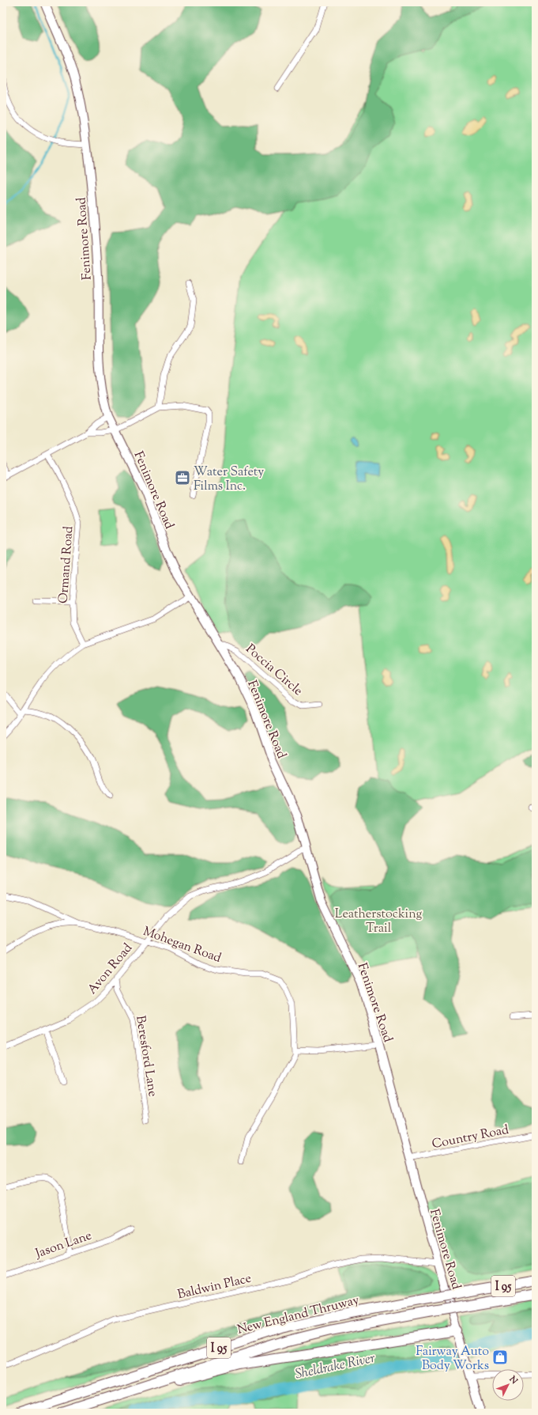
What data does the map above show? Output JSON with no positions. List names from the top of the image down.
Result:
{
  "streets": {
    "highway": ["I 95", "New England Thruway"],
    "street": [
      "Fenimore Road",
      "Ormand Road",
      "Poccia Circle",
      "Mohegan Road",
      "Avon Road",
      "Beresford Lane",
      "Country Road",
      "Jason Lane",
      "Baldwin Place"
    ]
  },
  "crossings": [
    ["Fenimore Road", "Poccia Circle"],
    ["Fenimore Road", "Avon Road"],
    ["Fenimore Road", "Country Road"],
    ["Fenimore Road", "Baldwin Place"],
    ["Mohegan Road", "Avon Road"],
    ["Avon Road", "Beresford Lane"]
  ],
  "water": ["Sheldrake River"],
  "parks": ["Leatherstocking Trail"],
  "places": {
    "office": ["Water Safety Films Inc."],
    "shop": ["Fairway Auto Body Works"]
  },
  "north": "top right"
}
